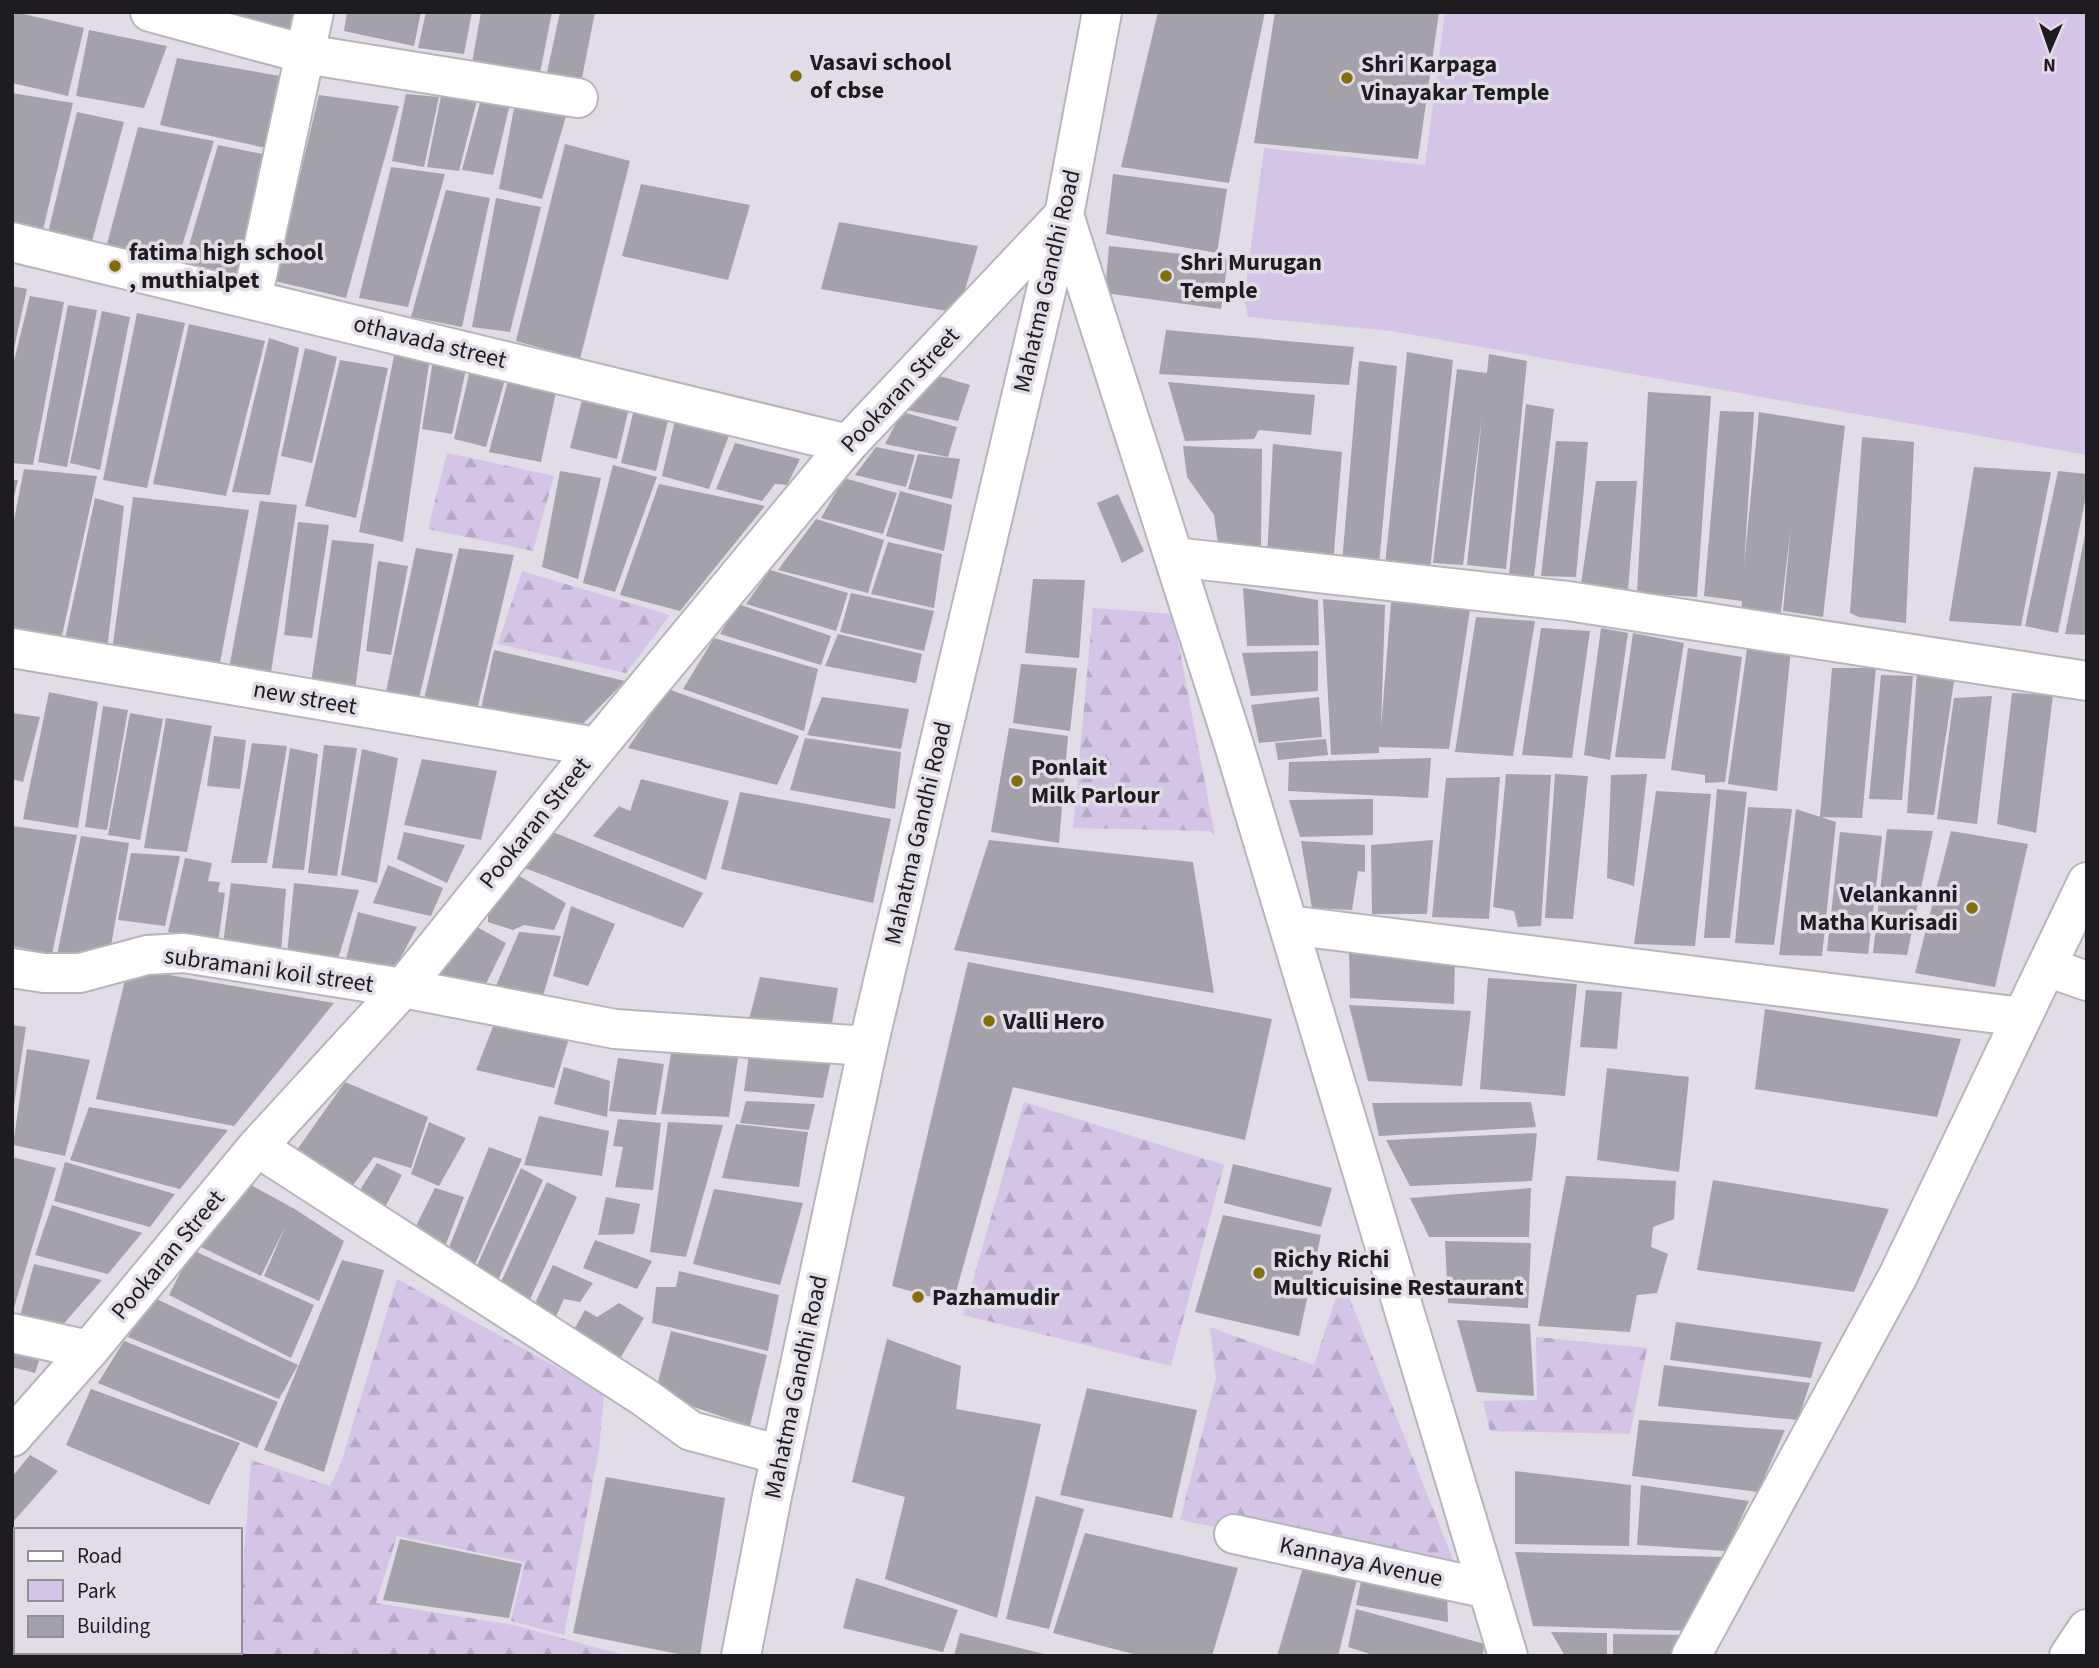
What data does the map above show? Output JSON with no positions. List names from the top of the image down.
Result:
{
  "streets": {
    "street": [
      "Mahatma Gandhi Road",
      "othavada street",
      "Pookaran Street",
      "new street",
      "subramani koil street",
      "Kannaya Avenue"
    ]
  },
  "crossings": [
    ["Mahatma Gandhi Road", "Pookaran Street"],
    ["Mahatma Gandhi Road", "subramani koil street"],
    ["othavada street", "Pookaran Street"],
    ["Pookaran Street", "new street"],
    ["Pookaran Street", "subramani koil street"]
  ],
  "places": [
    "Vasavi school of cbse",
    "Shri Karpaga Vinayakar Temple",
    "fatima high school , muthialpet",
    "Shri Murugan Temple",
    "Ponlait Milk Parlour",
    "Velankanni Matha Kurisadi",
    "Valli Hero",
    "Richy Richi Multicuisine Restaurant",
    "Pazhamudir"
  ],
  "legend": ["Road", "Park", "Building"],
  "north": "bottom"
}
